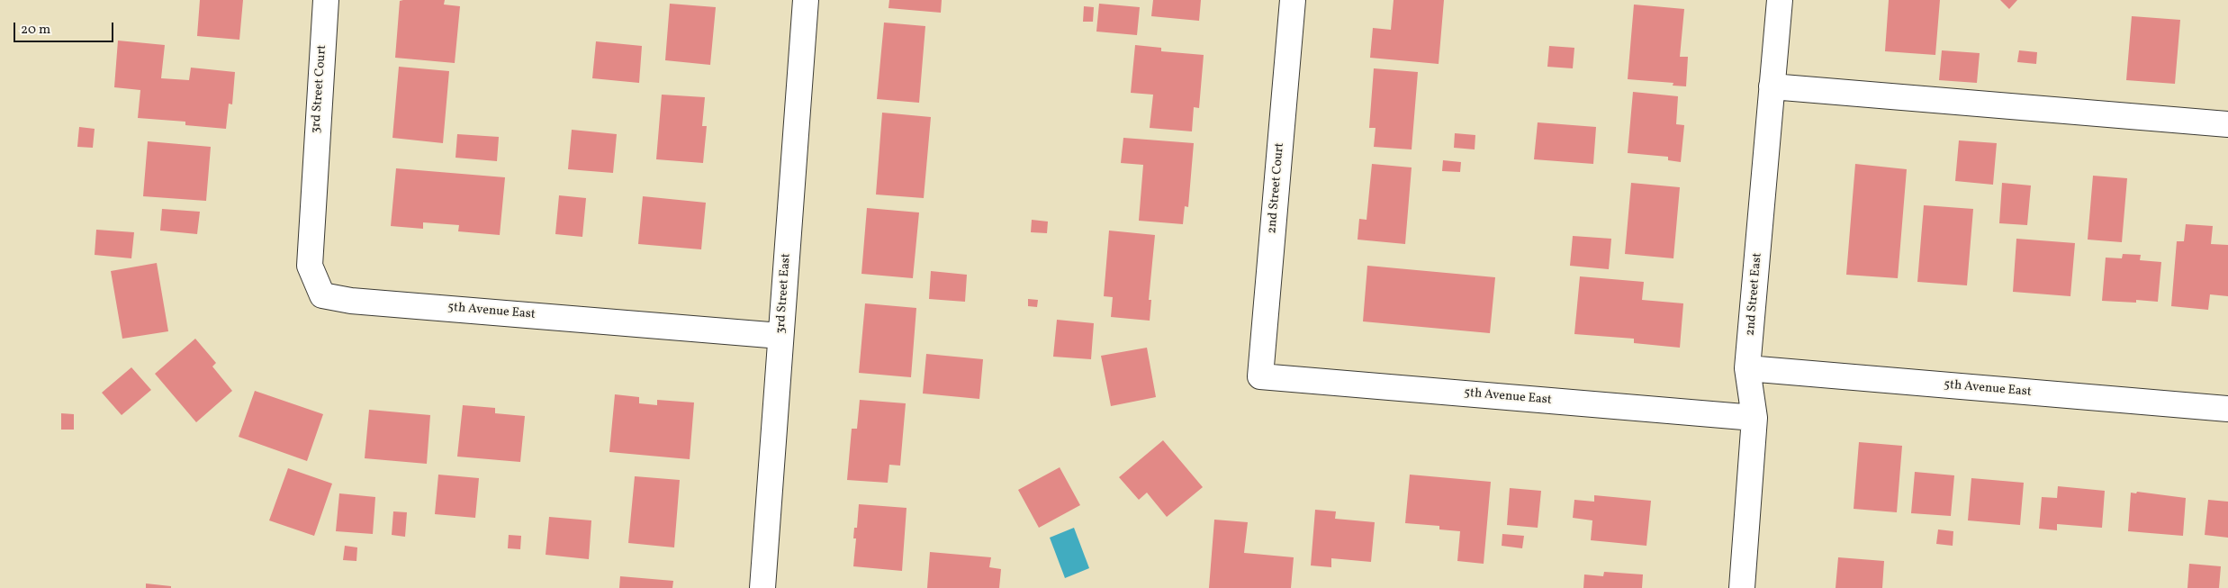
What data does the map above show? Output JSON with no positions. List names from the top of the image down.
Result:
{
  "streets": {
    "street": [
      "3rd Street Court",
      "2nd Street Court",
      "3rd Street East",
      "2nd Street East",
      "5th Avenue East"
    ]
  },
  "crossings": [
    ["3rd Street Court", "5th Avenue East"],
    ["2nd Street Court", "5th Avenue East"],
    ["3rd Street East", "5th Avenue East"],
    ["2nd Street East", "5th Avenue East"]
  ],
  "scale_bar": "20 m"
}
